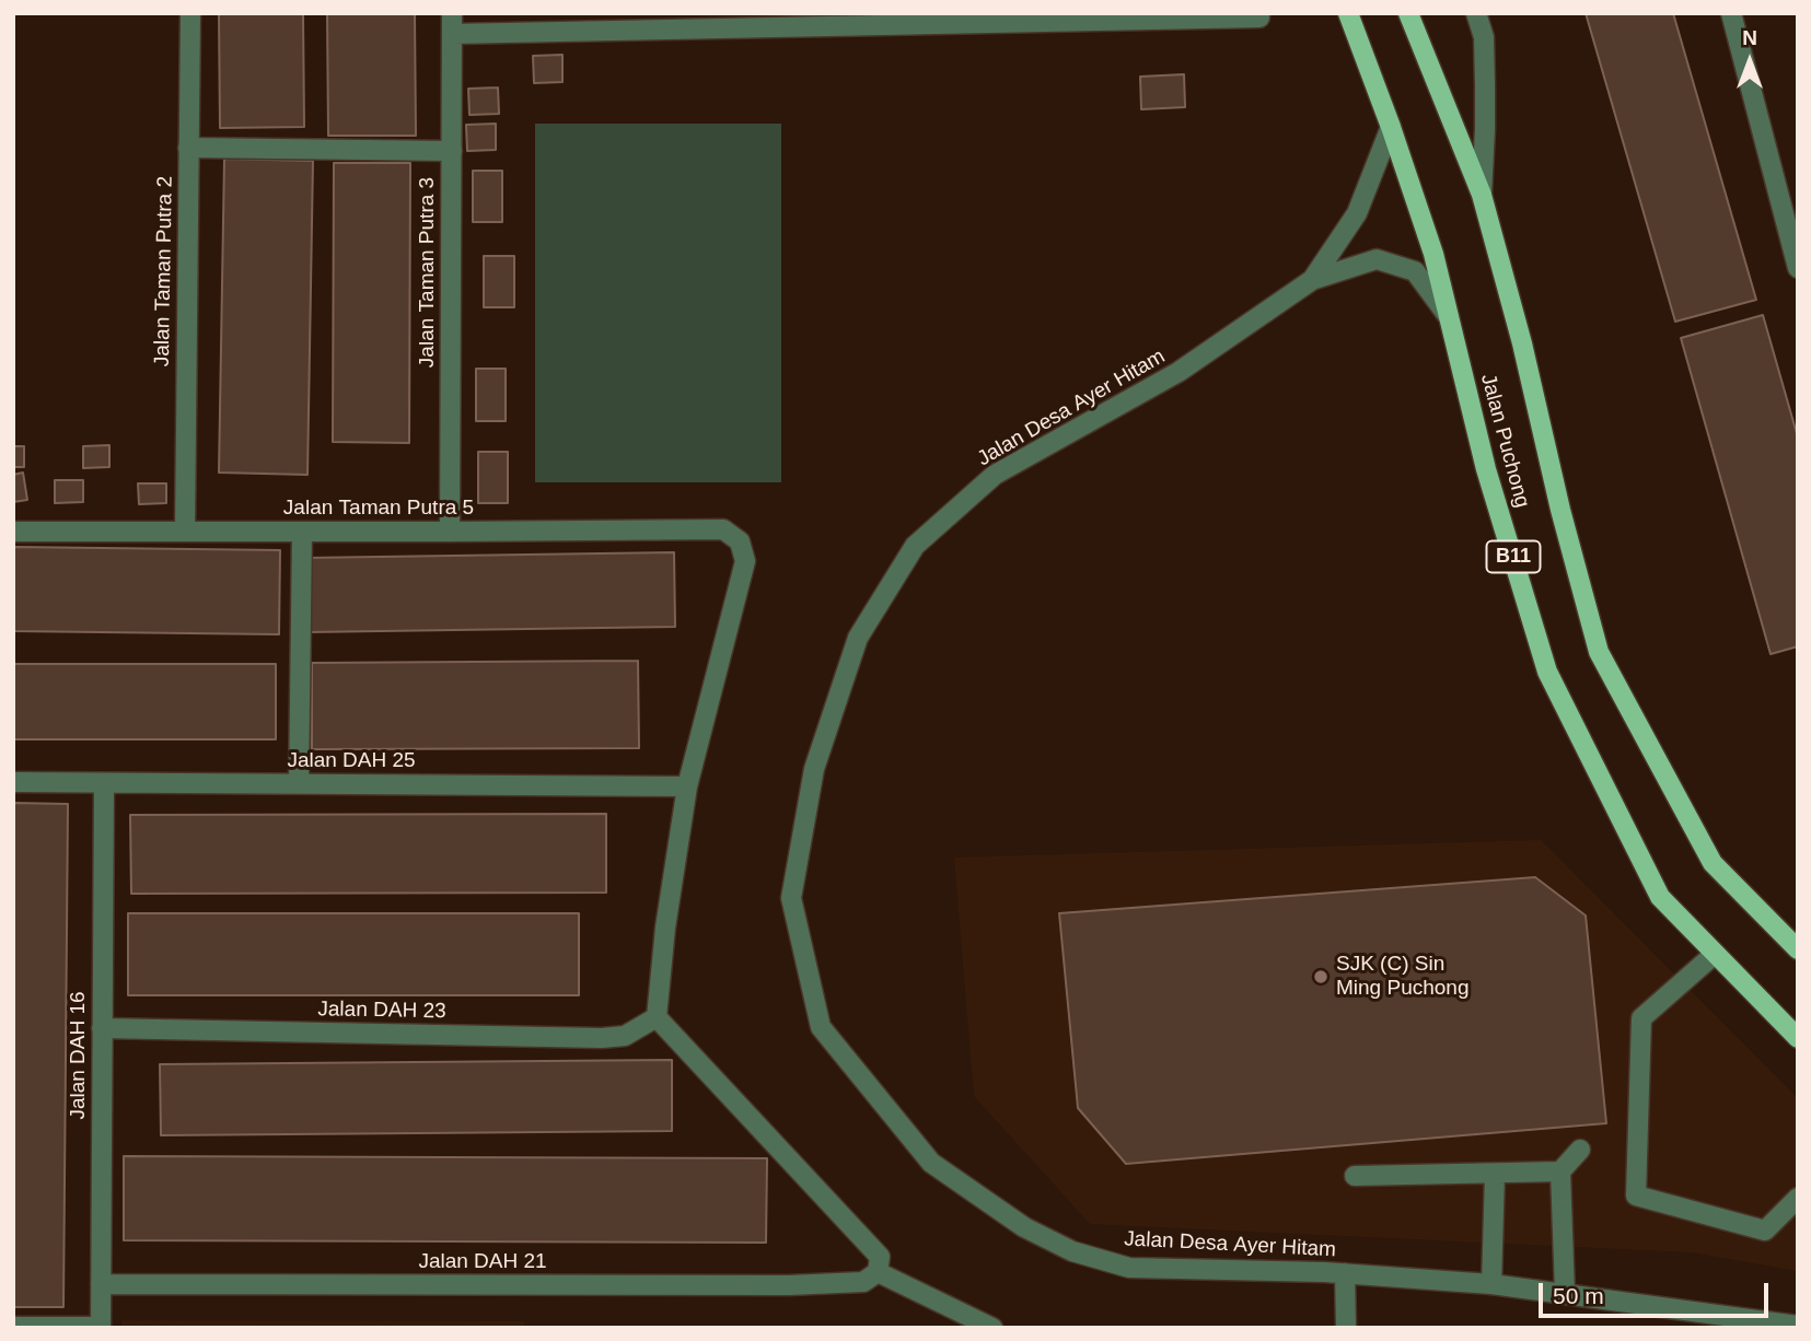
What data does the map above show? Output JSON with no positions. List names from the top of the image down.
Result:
{
  "streets": {
    "main road": ["Jalan Puchong", "B11"],
    "street": [
      "Jalan Taman Putra 2",
      "Jalan Taman Putra 3",
      "Jalan Desa Ayer Hitam",
      "Jalan Taman Putra 5",
      "Jalan DAH 25",
      "Jalan DAH 23",
      "Jalan DAH 16",
      "Jalan DAH 21"
    ]
  },
  "crossings": [
    ["Jalan Taman Putra 2", "Jalan Taman Putra 5"],
    ["Jalan Taman Putra 3", "Jalan Taman Putra 5"],
    ["Jalan Desa Ayer Hitam", "Jalan Puchong"],
    ["Jalan Taman Putra 5", "Jalan DAH 25"],
    ["Jalan DAH 25", "Jalan DAH 16"],
    ["Jalan DAH 23", "Jalan DAH 16"],
    ["Jalan DAH 16", "Jalan DAH 21"]
  ],
  "places": ["SJK (C) Sin Ming Puchong"],
  "scale_bar": "50 m",
  "north": "top"
}
